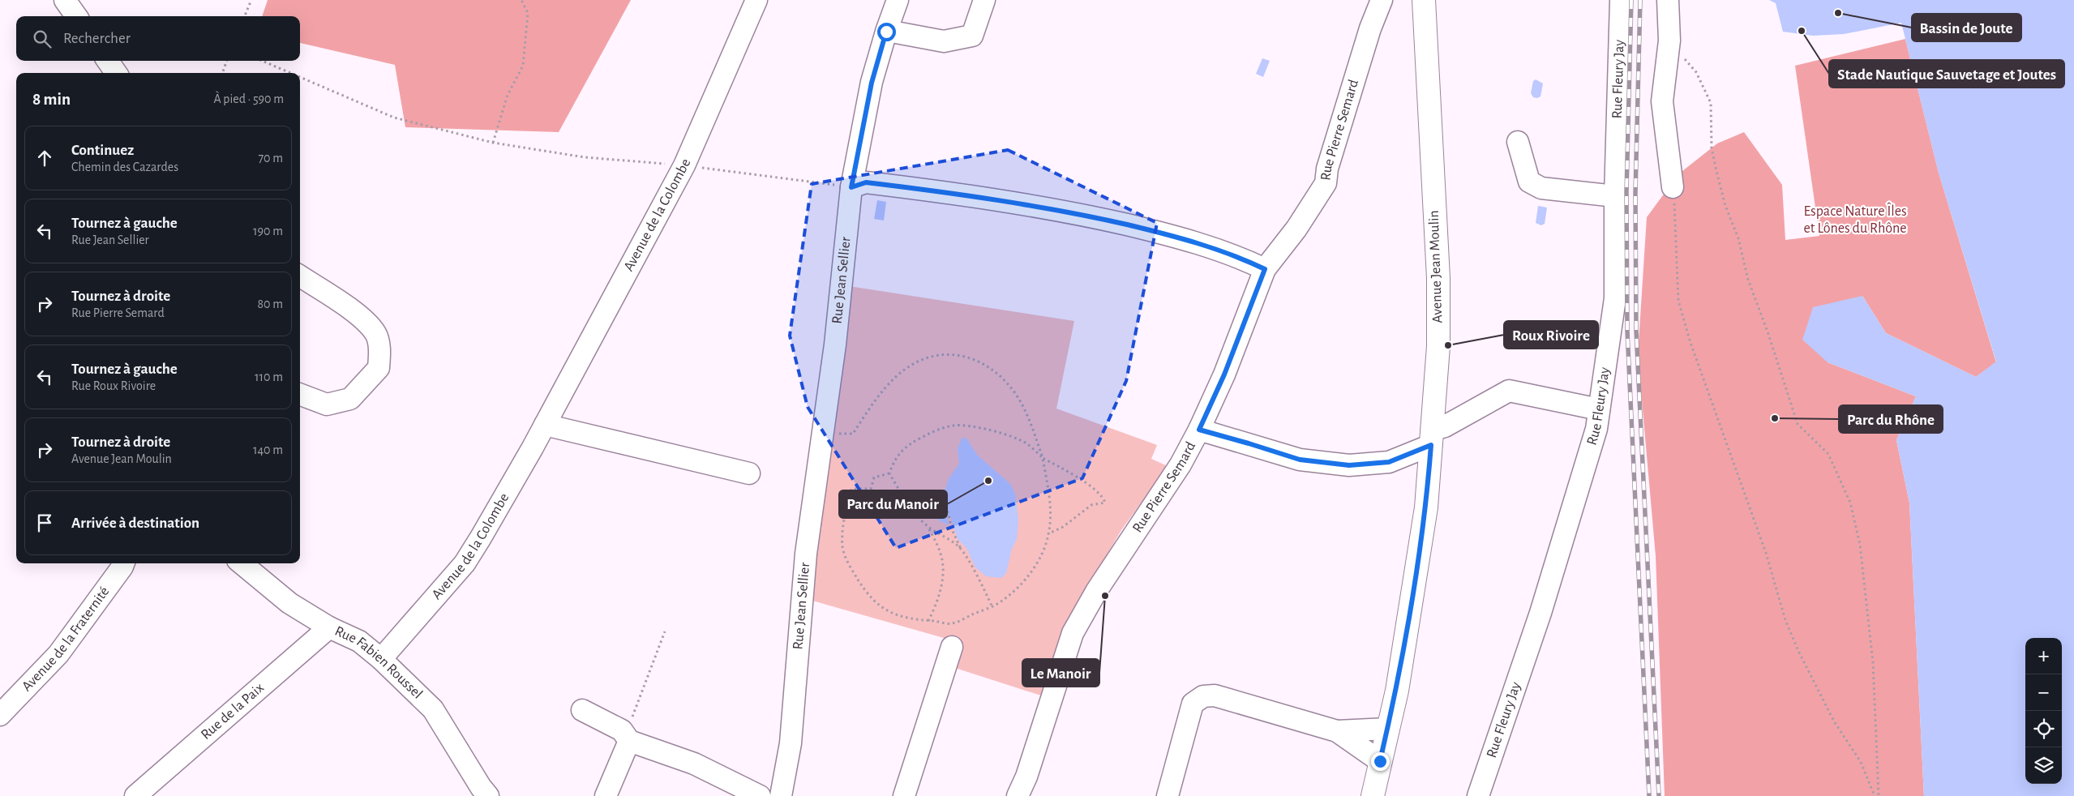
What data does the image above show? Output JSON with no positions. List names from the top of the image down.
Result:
{
  "streets": {
    "main road": ["Avenue Jean Moulin"],
    "street": [
      "Rue Fleury Jay",
      "Rue Pierre Semard",
      "Avenue de la Colombe",
      "Rue Jean Sellier",
      "Avenue de la Fraternité",
      "Rue Fabien Roussel",
      "Rue de la Paix"
    ]
  },
  "crossings": [
    ["Avenue de la Colombe", "Rue Fabien Roussel"],
    ["Rue Fabien Roussel", "Rue de la Paix"]
  ],
  "parks": ["Espace Nature Îles et Lônes du Rhône"],
  "places": [
    "Bassin de Joute",
    "Stade Nautique Sauvetage et Joutes",
    "Roux Rivoire",
    "Parc du Rhône",
    "Parc du Manoir",
    "Le Manoir"
  ],
  "page": {
    "search": "Rechercher",
    "heading": ["8 min", "À pied · 590 m"],
    "list": [
      ["Continuez", "Chemin des Cazardes", "70 m"],
      ["Tournez à gauche", "Rue Jean Sellier", "190 m"],
      ["Tournez à droite", "Rue Pierre Semard", "80 m"],
      ["Tournez à gauche", "Rue Roux Rivoire", "110 m"],
      ["Tournez à droite", "Avenue Jean Moulin", "140 m"],
      "Arrivée à destination"
    ],
    "map_buttons": ["+", "−"]
  }
}
